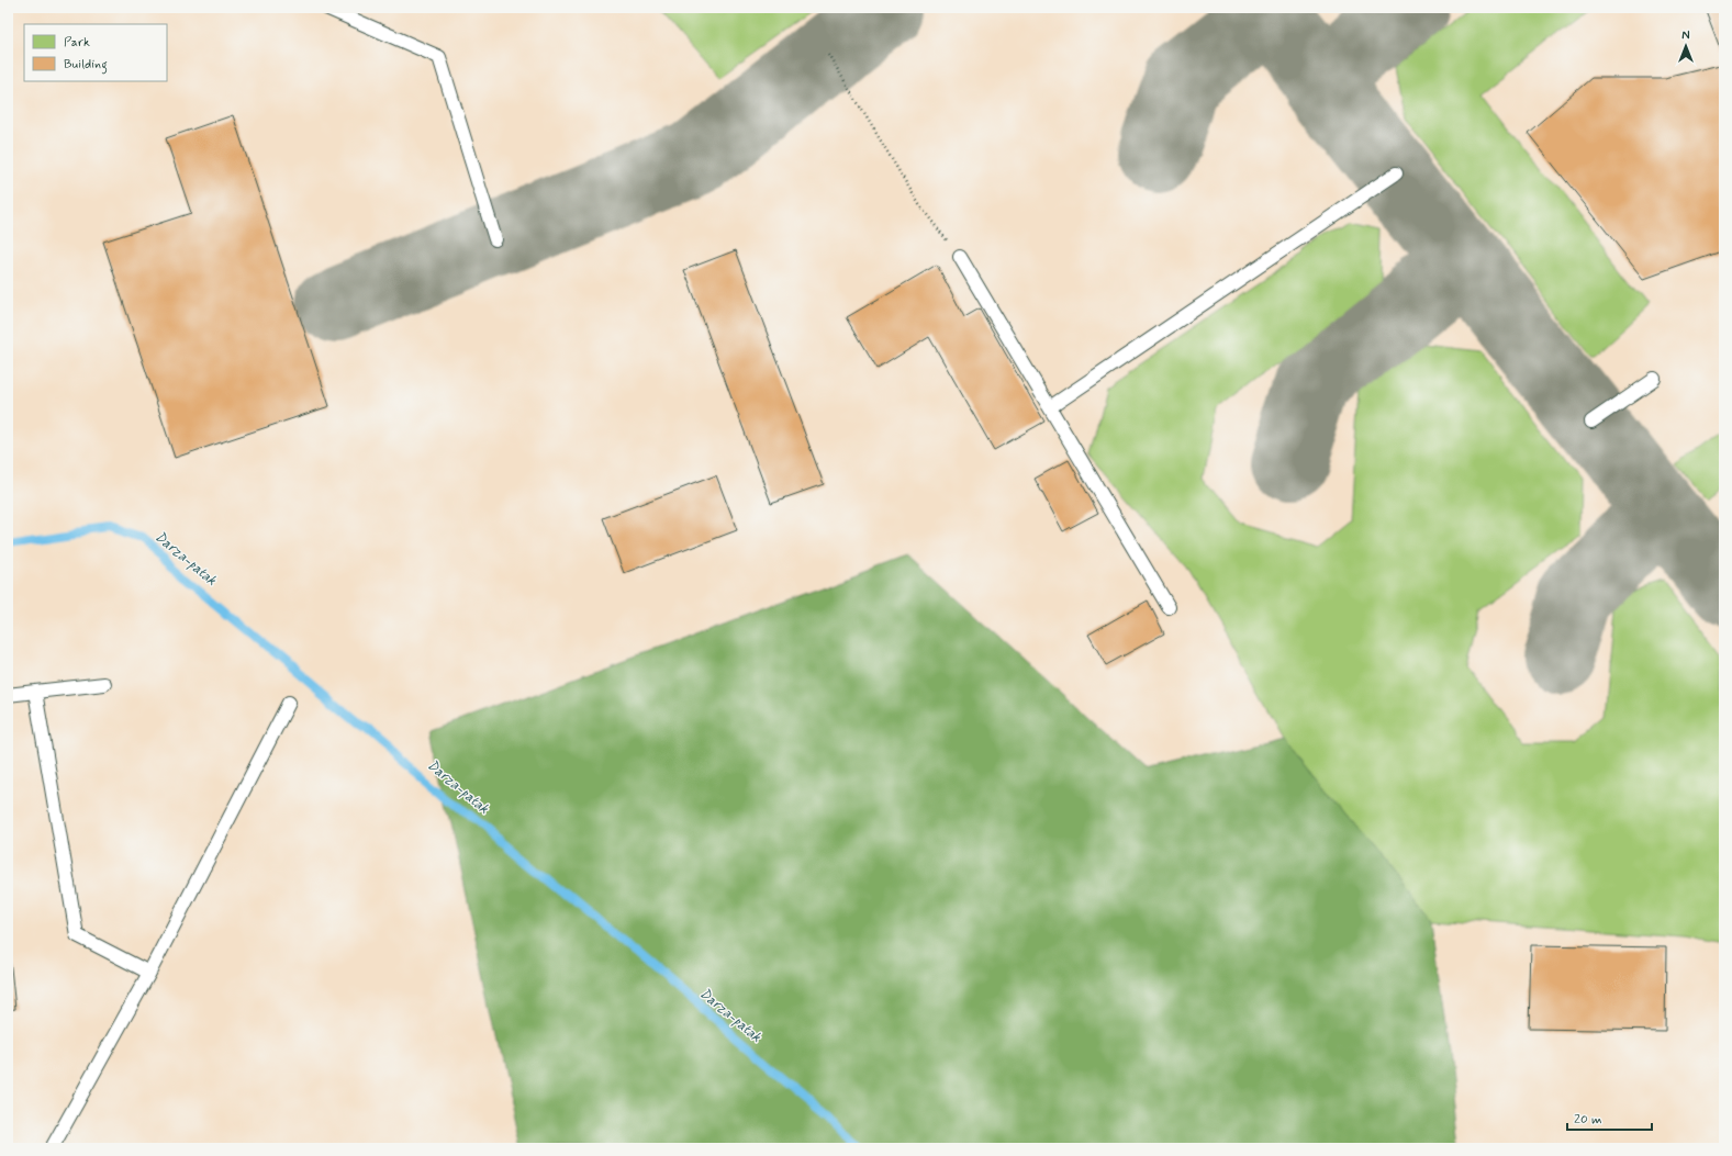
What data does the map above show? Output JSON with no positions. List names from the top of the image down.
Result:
{
  "water": ["Darza-patak"],
  "legend": ["Park", "Building"],
  "scale_bar": "20 m",
  "north": "top"
}
